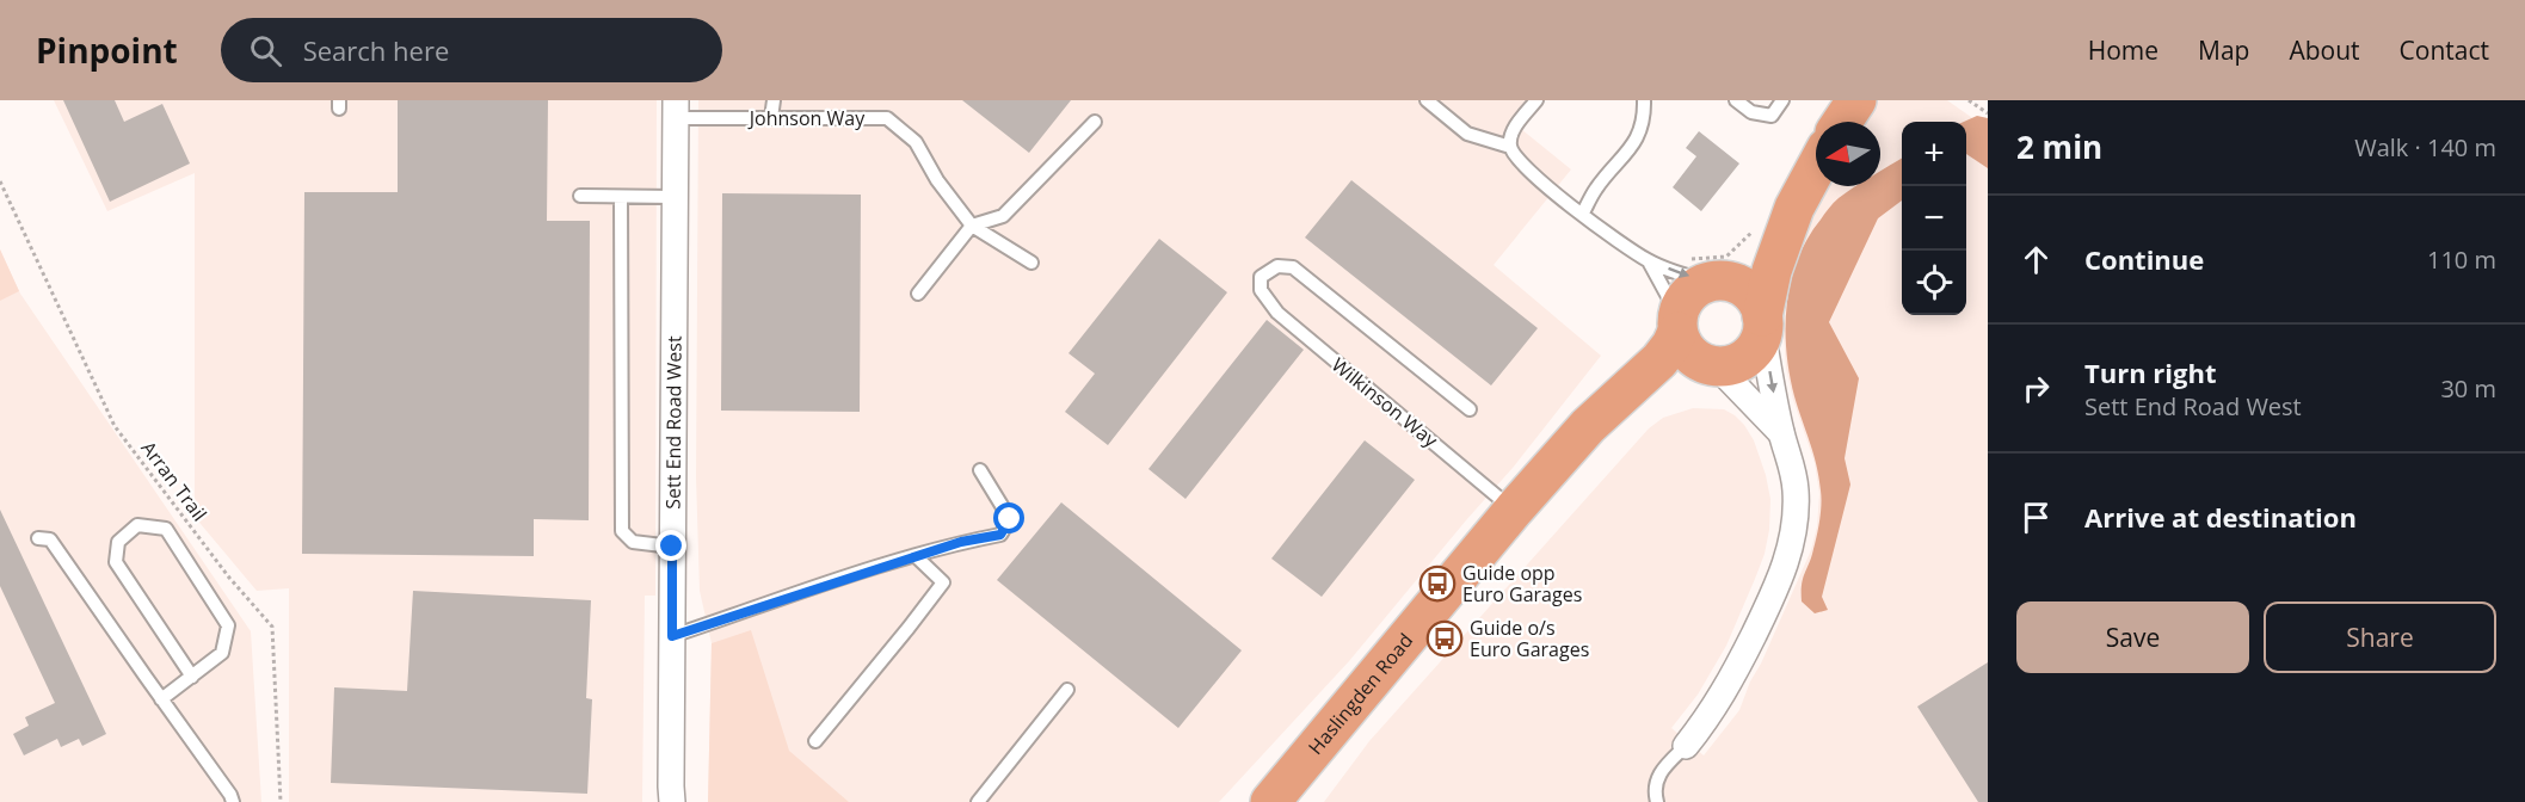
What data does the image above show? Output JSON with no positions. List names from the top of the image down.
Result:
{
  "streets": {
    "highway": ["Haslingden Road"],
    "street": ["Sett End Road West"],
    "lane": ["Johnson Way", "Wilkinson Way"],
    "path": ["Arran Trail"]
  },
  "crossings": [
    ["Johnson Way", "Sett End Road West"],
    ["Wilkinson Way", "Haslingden Road"]
  ],
  "places": {
    "bus stop": ["Guide opp Euro Garages", "Guide o/s Euro Garages"]
  },
  "north": "left",
  "page": {
    "header": "Pinpoint",
    "search": "Search here",
    "nav": [
      "Home",
      "Map",
      "About",
      "Contact"
    ],
    "heading": ["2 min", "Walk · 140 m"],
    "map_buttons": ["+", "−"],
    "list": [
      ["Continue", "110 m"],
      ["Turn right", "Sett End Road West", "30 m"],
      "Arrive at destination"
    ],
    "buttons": ["Save", "Share"]
  }
}
